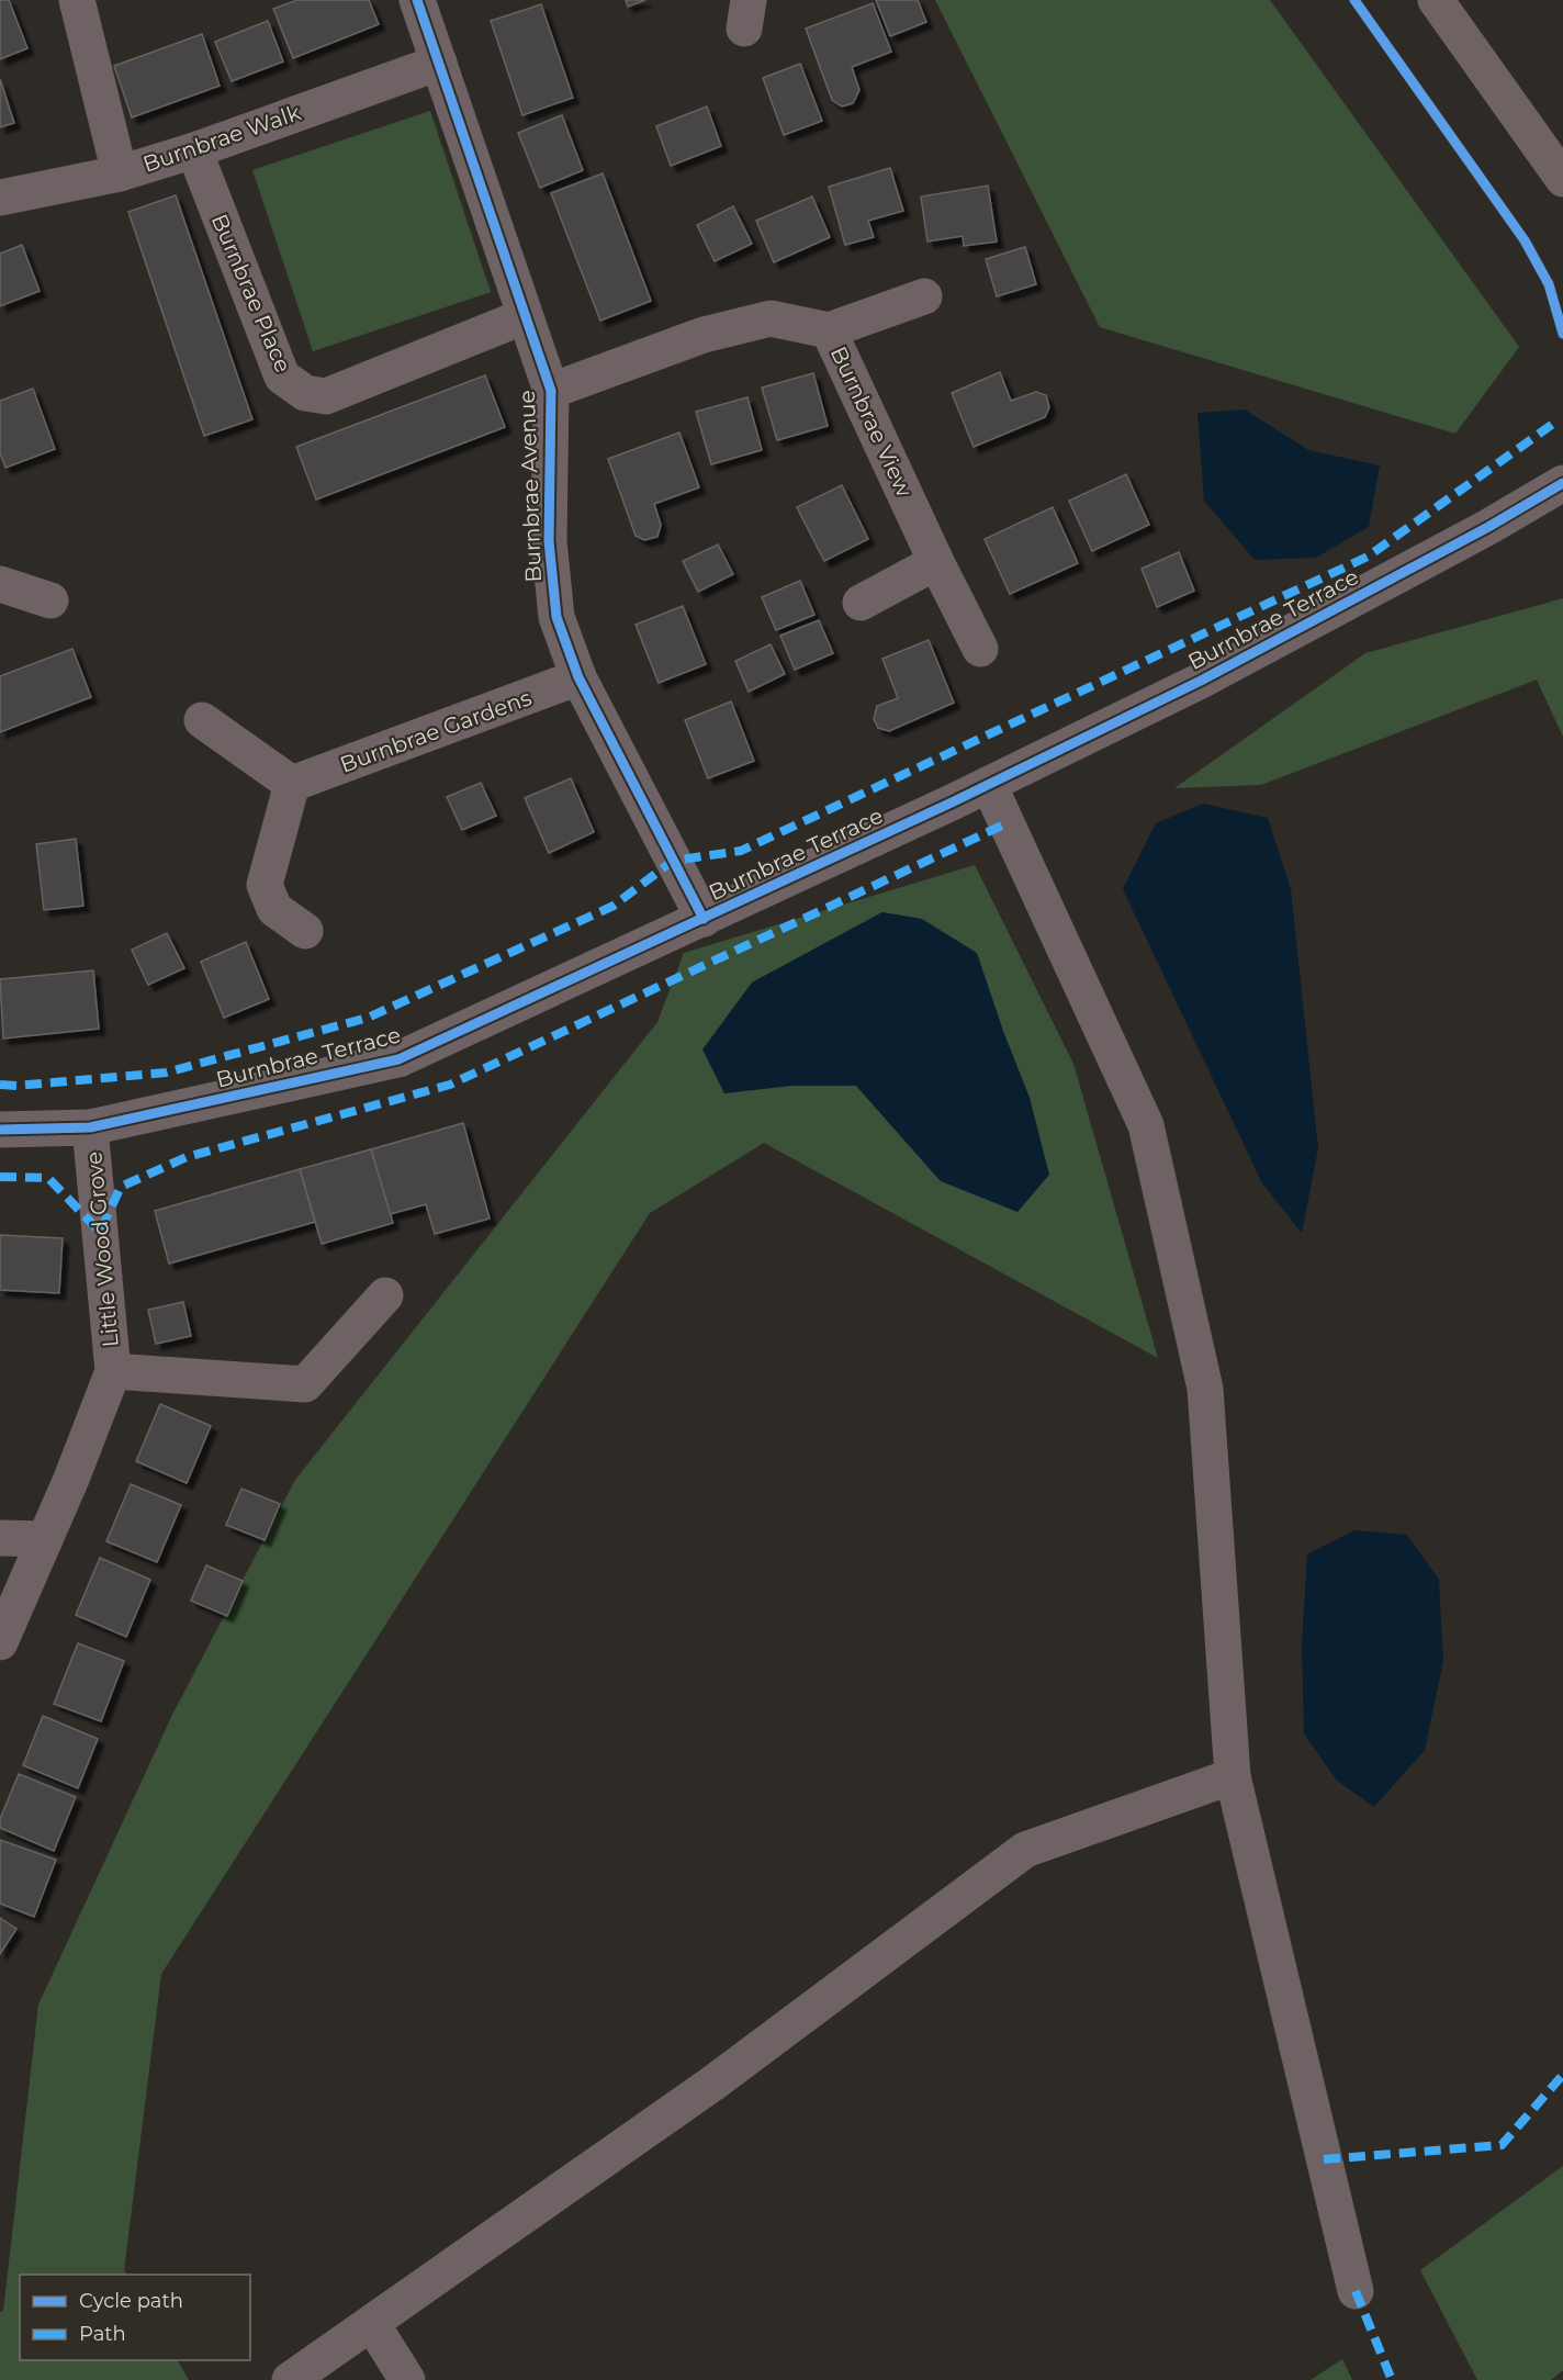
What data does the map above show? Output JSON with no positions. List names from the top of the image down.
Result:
{
  "streets": {
    "street": [
      "Burnbrae Walk",
      "Burnbrae Place",
      "Burnbrae View",
      "Burnbrae Avenue",
      "Burnbrae Terrace",
      "Burnbrae Gardens",
      "Little Wood Grove"
    ]
  },
  "crossings": [
    ["Burnbrae Walk", "Burnbrae Place"],
    ["Burnbrae Walk", "Burnbrae Avenue"],
    ["Burnbrae Place", "Burnbrae Avenue"],
    ["Burnbrae View", "Burnbrae Avenue"],
    ["Burnbrae Avenue", "Burnbrae Terrace"],
    ["Burnbrae Avenue", "Burnbrae Gardens"],
    ["Burnbrae Terrace", "Little Wood Grove"]
  ],
  "legend": ["Cycle path", "Path"]
}
